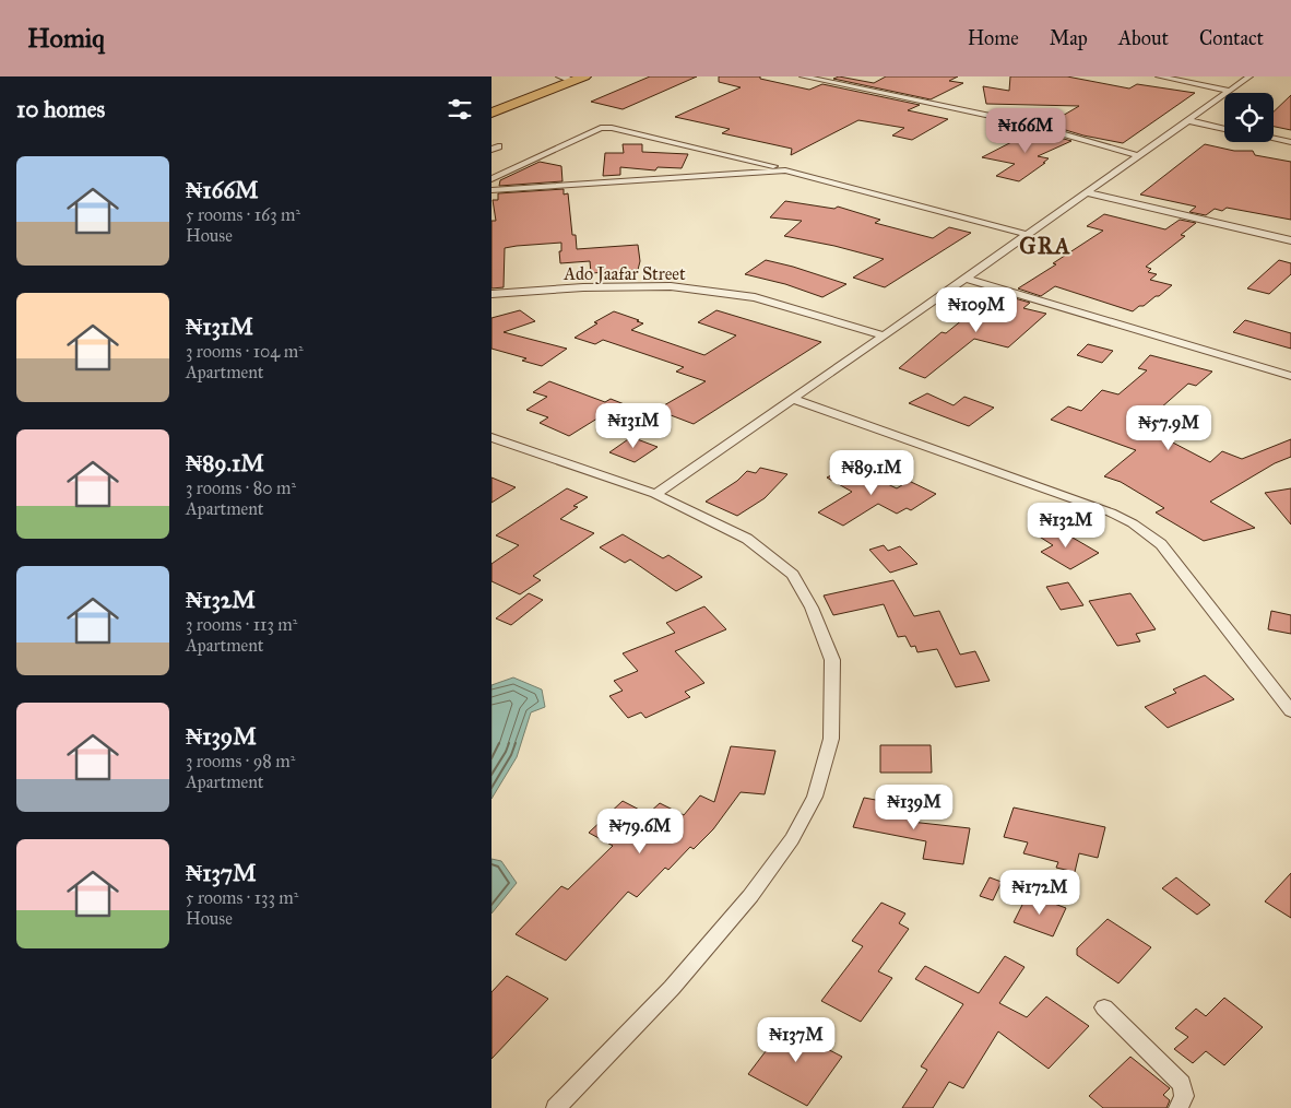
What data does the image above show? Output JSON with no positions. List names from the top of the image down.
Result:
{
  "streets": {
    "street": ["Ado Jaafar Street"]
  },
  "districts": ["GRA"],
  "page": {
    "header": "Homiq",
    "nav": [
      "Home",
      "Map",
      "About",
      "Contact"
    ],
    "heading": "10 homes",
    "price": [
      "₦166M",
      "₦109M",
      "₦131M",
      "₦57.9M",
      "₦89.1M",
      "₦132M",
      "₦139M",
      "₦79.6M",
      "₦172M",
      "₦137M"
    ],
    "list": [
      {
        "name": "₦166M",
        "note": "5 rooms · 163 m² · House"
      },
      {
        "name": "₦131M",
        "note": "3 rooms · 104 m² · Apartment"
      },
      {
        "name": "₦89.1M",
        "note": "3 rooms · 80 m² · Apartment"
      },
      {
        "name": "₦132M",
        "note": "3 rooms · 113 m² · Apartment"
      },
      {
        "name": "₦139M",
        "note": "3 rooms · 98 m² · Apartment"
      },
      {
        "name": "₦137M",
        "note": "5 rooms · 133 m² · House"
      }
    ]
  }
}
